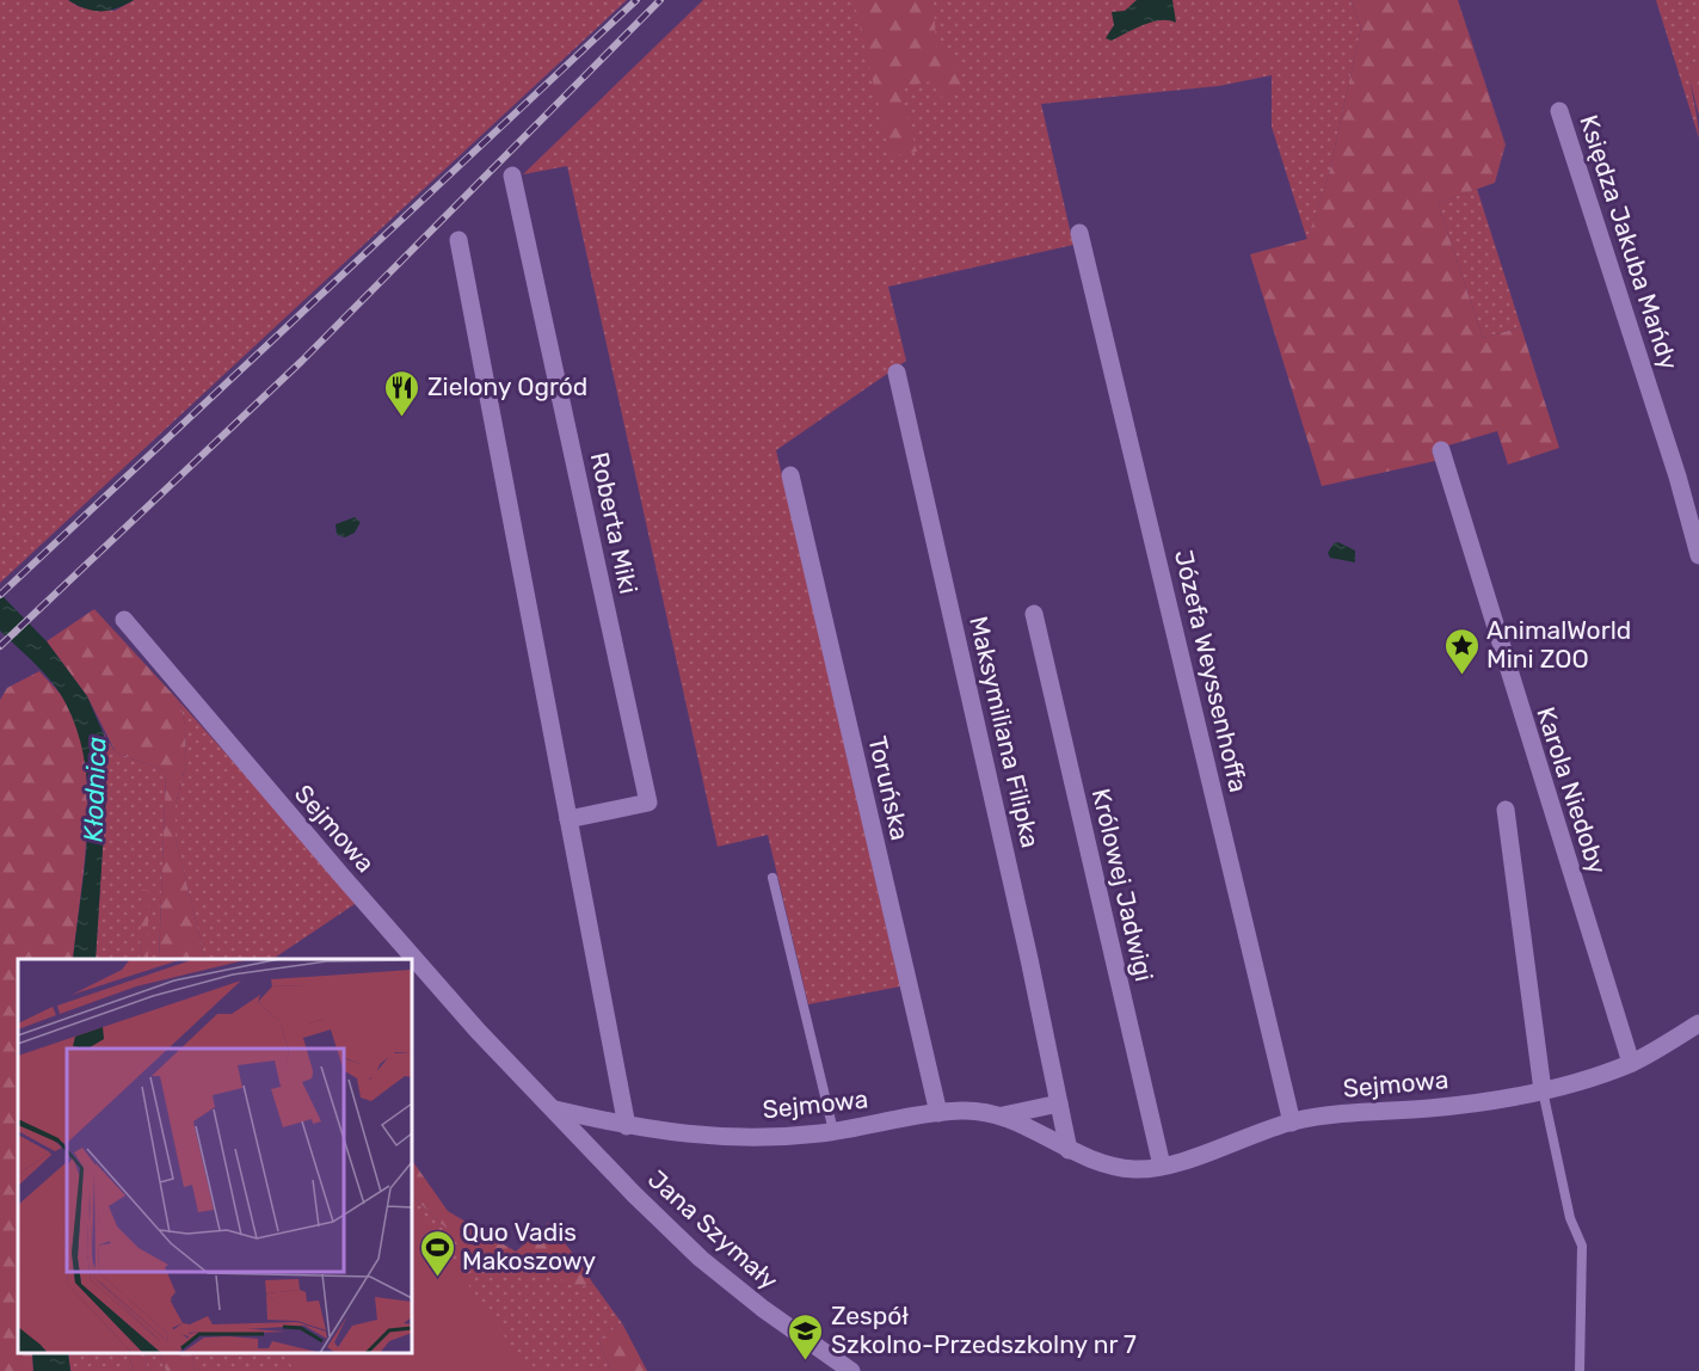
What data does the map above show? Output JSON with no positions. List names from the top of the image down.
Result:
{
  "streets": {
    "street": [
      "Księdza Jakuba Mańdy",
      "Roberta Miki",
      "Józefa Weyssenhoffa",
      "Maksymiliana Filipka",
      "Toruńska",
      "Karola Niedoby",
      "Sejmowa",
      "Królowej Jadwigi",
      "Jana Szymały"
    ]
  },
  "crossings": [
    ["Józefa Weyssenhoffa", "Sejmowa"],
    ["Maksymiliana Filipka", "Sejmowa"],
    ["Toruńska", "Sejmowa"],
    ["Karola Niedoby", "Sejmowa"],
    ["Sejmowa", "Królowej Jadwigi"],
    ["Sejmowa", "Jana Szymały"]
  ],
  "water": ["Kłodnica"],
  "places": {
    "restaurant": ["Zielony Ogród"],
    "place": ["AnimalWorld Mini ZOO"],
    "sports": ["Quo Vadis Makoszowy"],
    "school or university": ["Zespół Szkolno-Przedszkolny nr 7"]
  }
}
